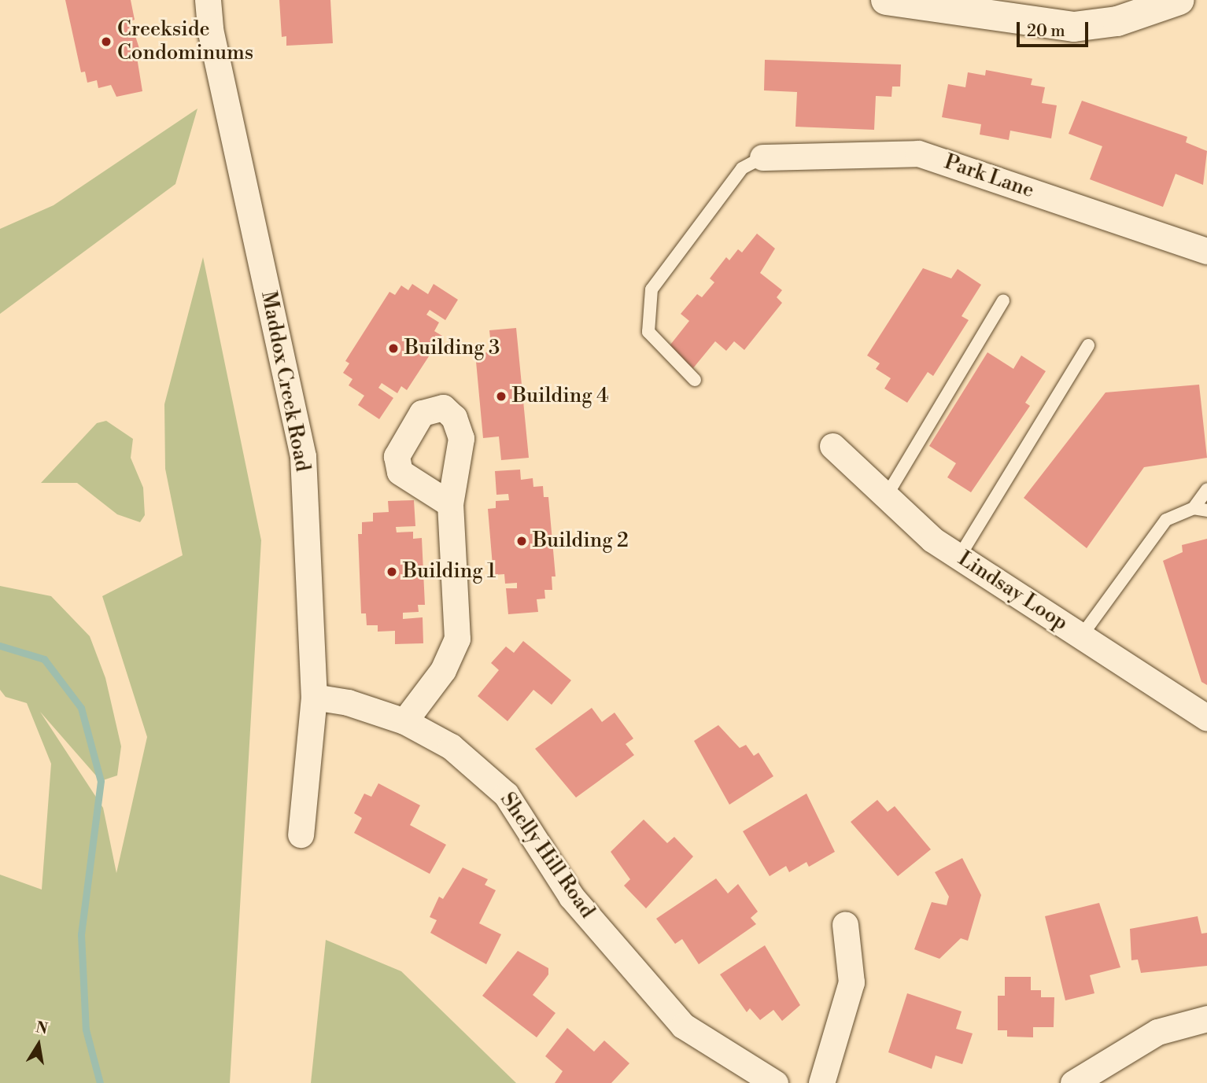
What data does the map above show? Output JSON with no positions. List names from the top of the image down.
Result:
{
  "streets": {
    "street": [
      "Park Lane",
      "Maddox Creek Road",
      "Lindsay Loop",
      "Shelly Hill Road"
    ]
  },
  "crossings": [
    ["Maddox Creek Road", "Shelly Hill Road"]
  ],
  "places": [
    "Creekside Condominums",
    "Building 3",
    "Building 4",
    "Building 2",
    "Building 1"
  ],
  "scale_bar": "20 m",
  "north": "top"
}
